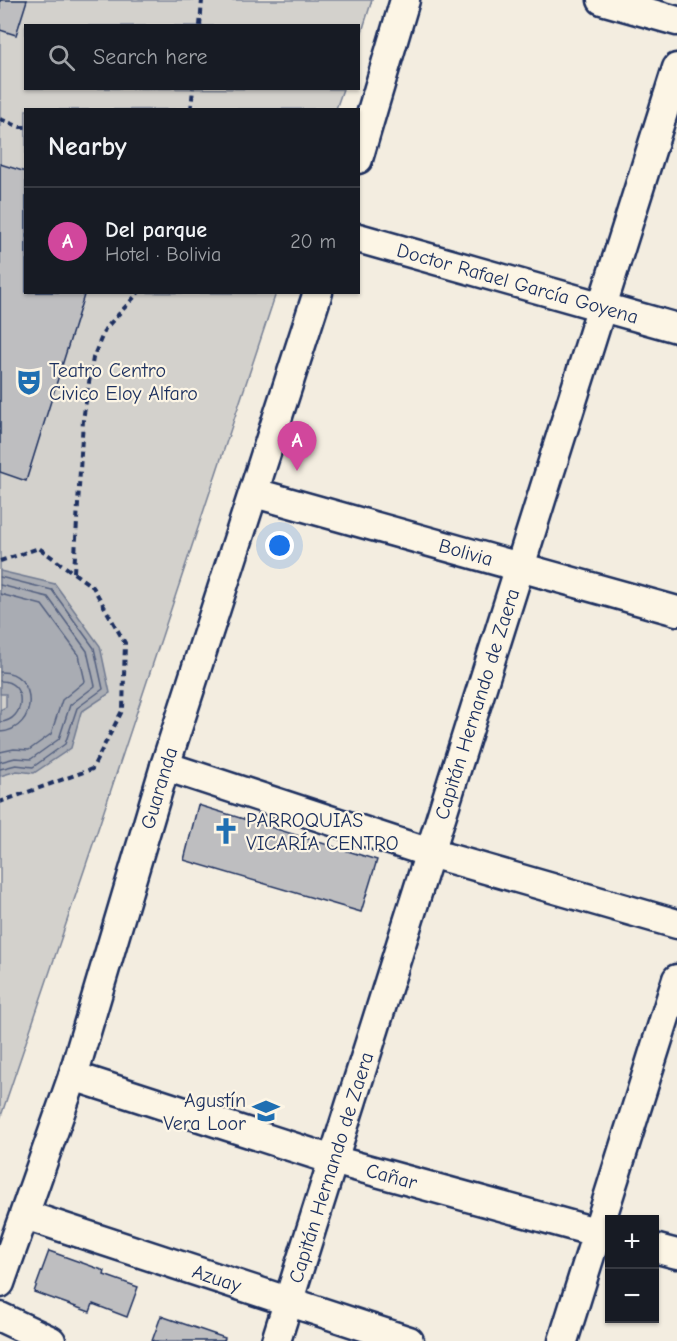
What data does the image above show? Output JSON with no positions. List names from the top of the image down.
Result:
{
  "streets": {
    "street": [
      "Doctor Rafael García Goyena",
      "Bolivia",
      "Capitán Hernando de Zaera",
      "Guaranda",
      "Cañar",
      "Azuay"
    ]
  },
  "crossings": [
    ["Doctor Rafael García Goyena", "Capitán Hernando de Zaera"],
    ["Bolivia", "Capitán Hernando de Zaera"],
    ["Bolivia", "Guaranda"],
    ["Capitán Hernando de Zaera", "Cañar"],
    ["Capitán Hernando de Zaera", "Azuay"],
    ["Guaranda", "Cañar"],
    ["Guaranda", "Azuay"]
  ],
  "places": {
    "theatre": ["Teatro Centro Civico Eloy Alfaro"],
    "church": ["PARROQUIAS VICARÍA CENTRO"],
    "school or university": ["Agustín Vera Loor"]
  },
  "page": {
    "search": "Search here",
    "heading": "Nearby",
    "list": [
      {
        "mark": "A",
        "name": "Del parque",
        "note": "Hotel · Bolivia",
        "value": "20 m"
      }
    ],
    "pins": "A",
    "map_buttons": ["+", "−"]
  }
}
